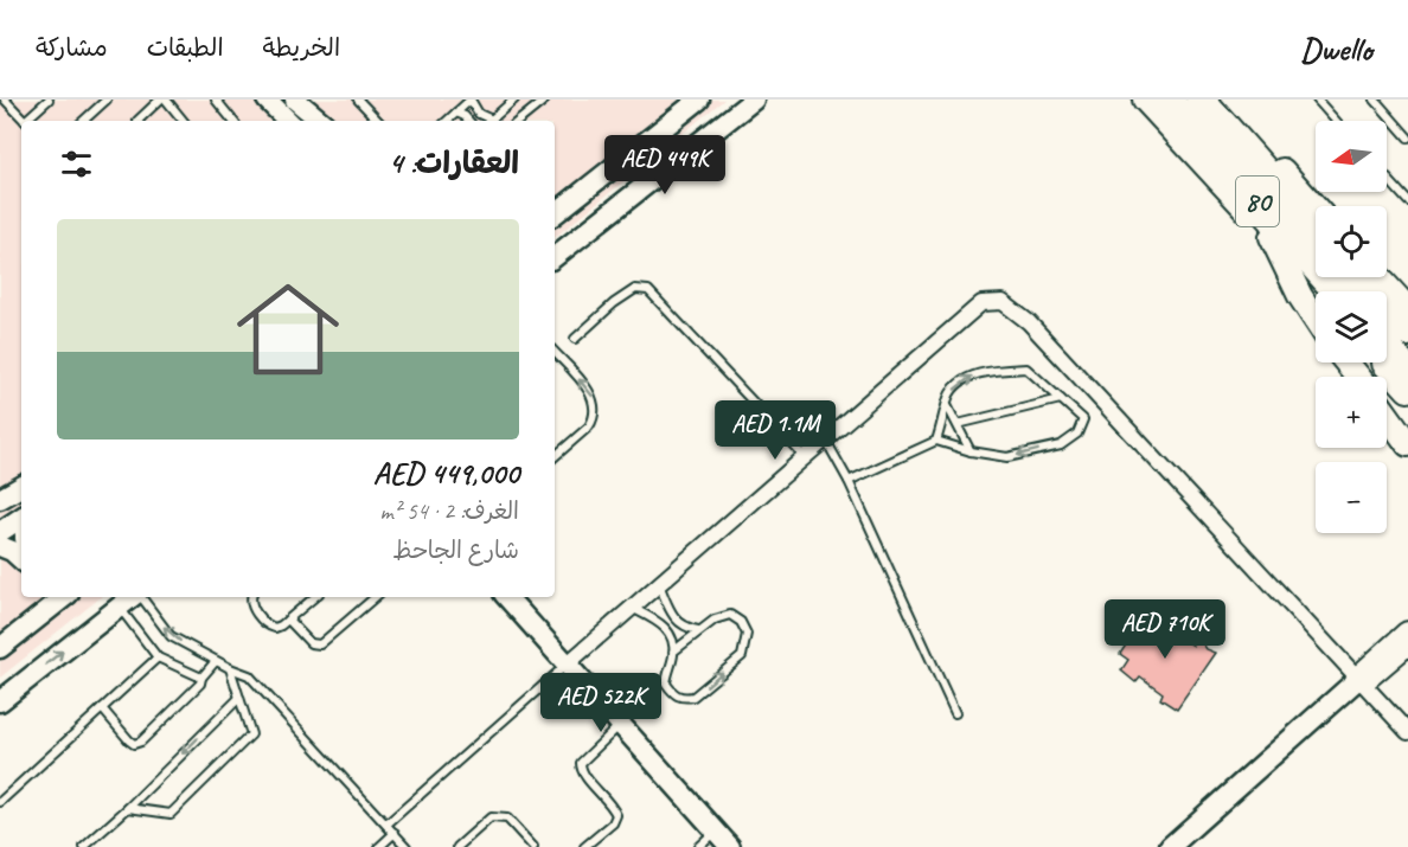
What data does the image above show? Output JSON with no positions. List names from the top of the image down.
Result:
{
  "streets": {
    "highway": ["80"]
  },
  "north": "left",
  "page": {
    "header": "Dwello",
    "nav": ["الخريطة", "الطبقات", "مشاركة"],
    "map_buttons": ["+", "−"],
    "heading": "العقارات: 4",
    "price": [
      "AED 449K",
      "AED 1.1M",
      "AED 710K",
      "AED 522K"
    ],
    "list": [
      {
        "name": "AED 449,000",
        "note": "الغرف: 2 · 54 m² · شارع الجاحظ"
      }
    ]
  }
}
